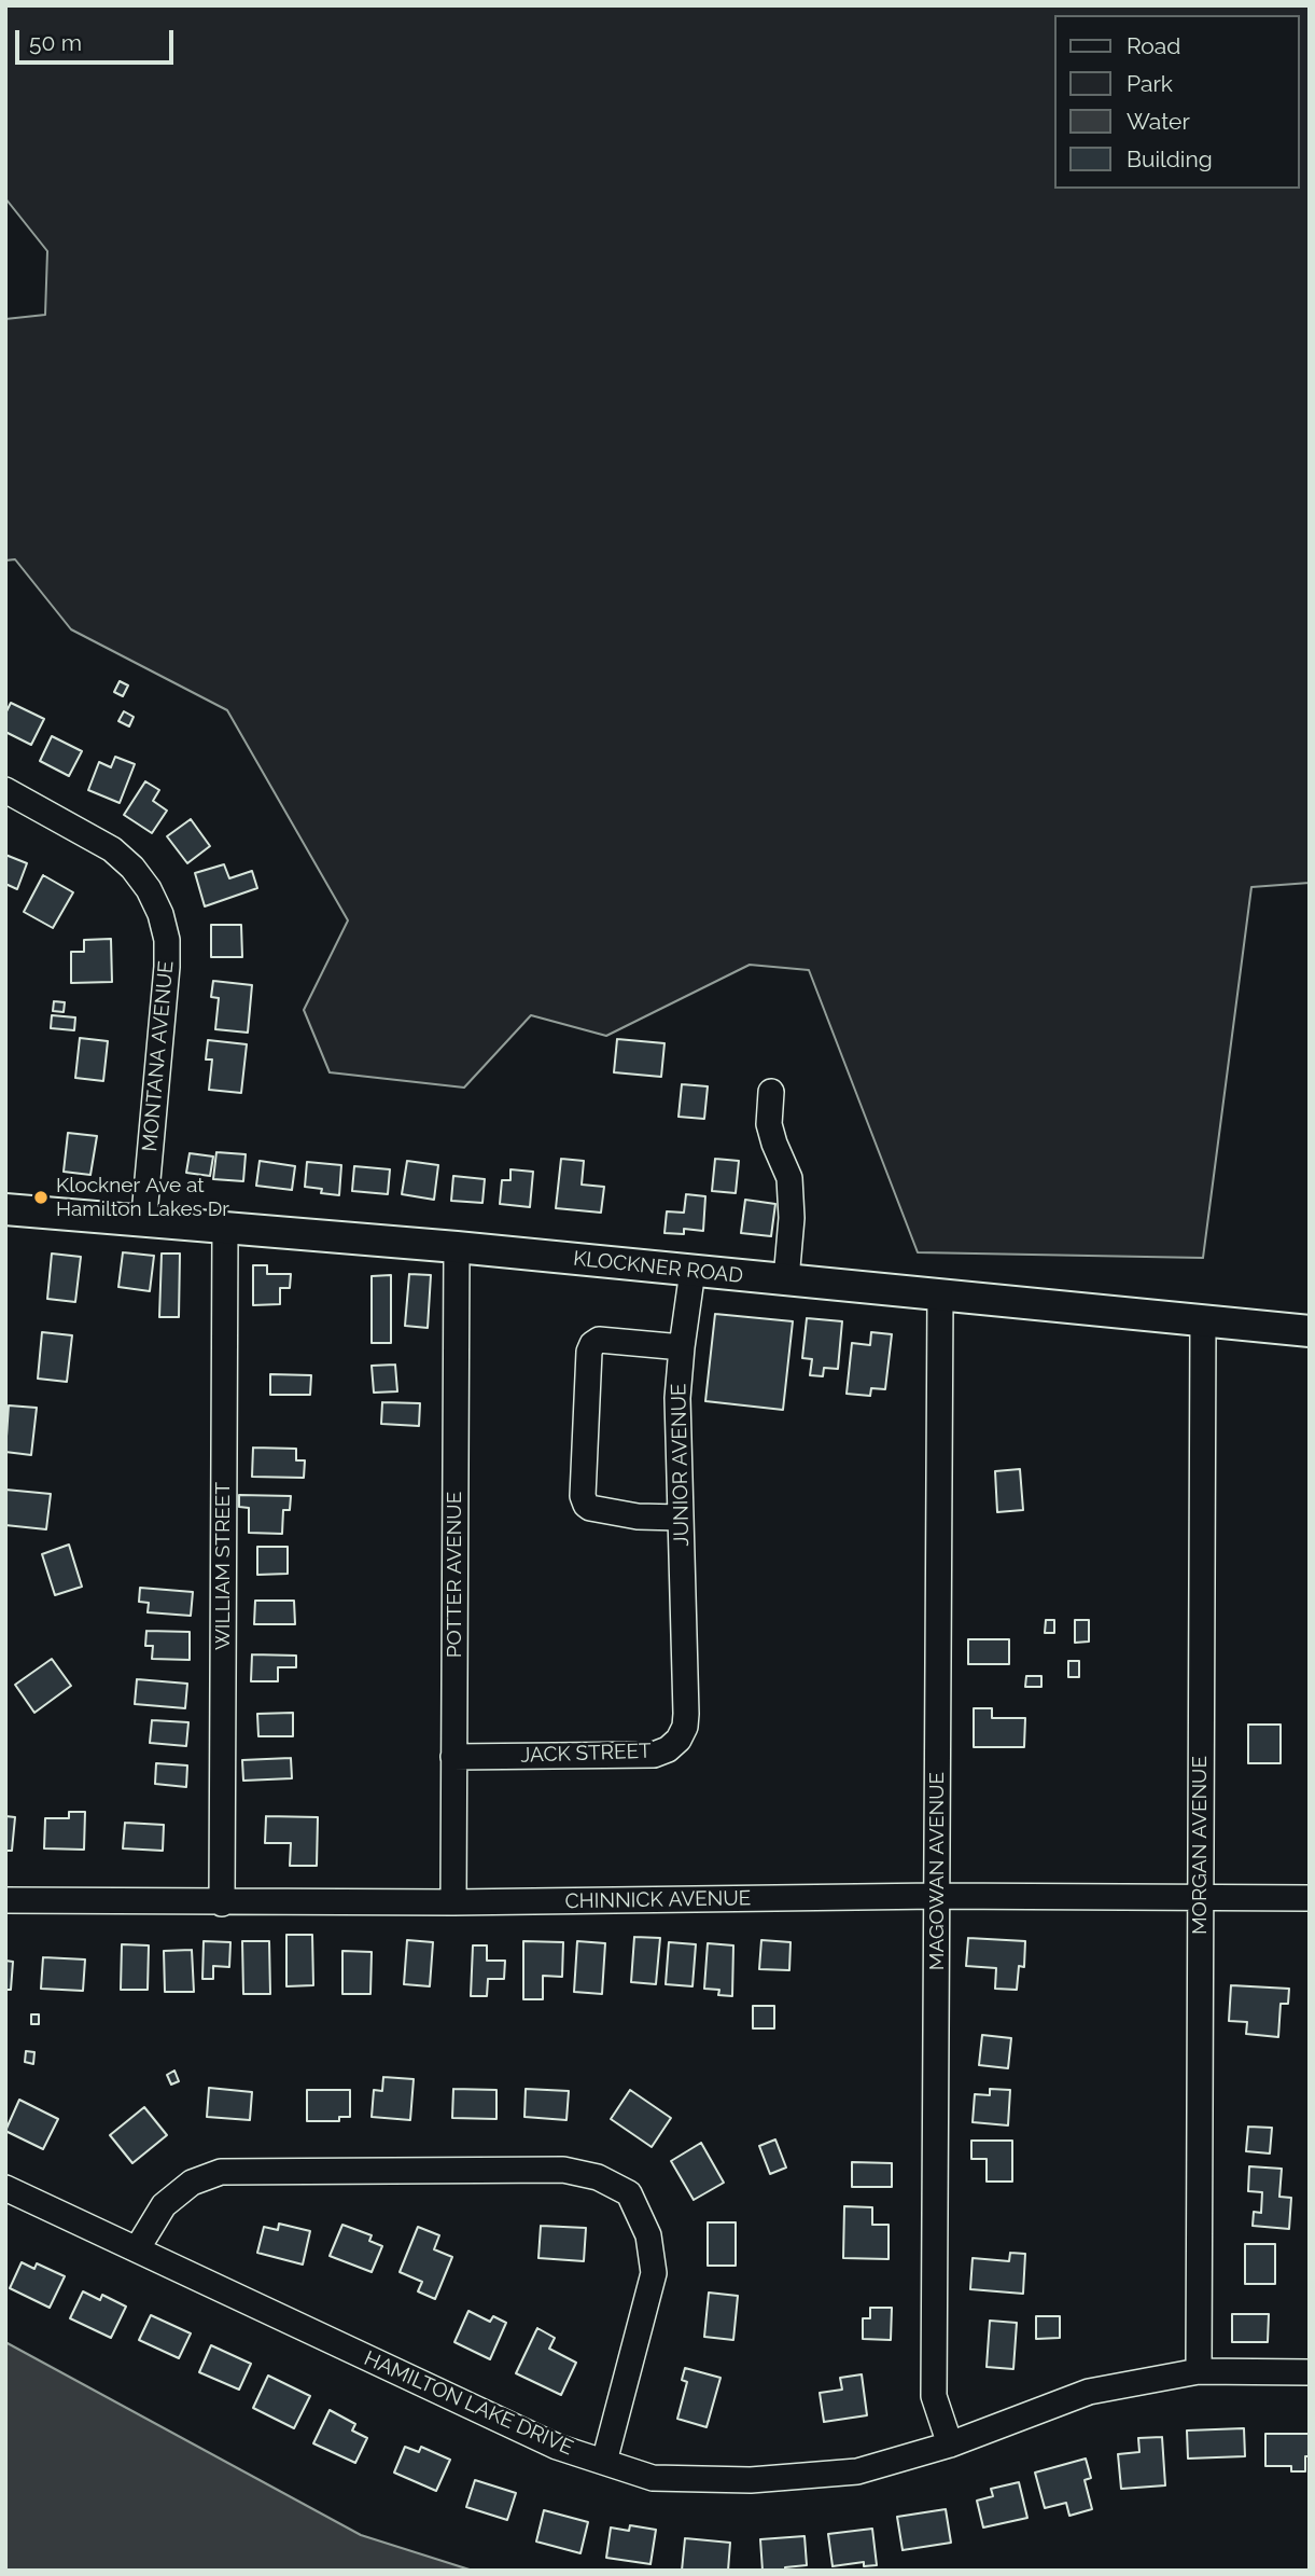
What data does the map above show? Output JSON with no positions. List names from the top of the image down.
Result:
{
  "streets": {
    "main road": ["KLOCKNER ROAD"],
    "street": [
      "MONTANA AVENUE",
      "JUNIOR AVENUE",
      "WILLIAM STREET",
      "POTTER AVENUE",
      "JACK STREET",
      "MORGAN AVENUE",
      "MAGOWAN AVENUE",
      "CHINNICK AVENUE",
      "HAMILTON LAKE DRIVE"
    ]
  },
  "crossings": [
    ["MONTANA AVENUE", "KLOCKNER ROAD"],
    ["KLOCKNER ROAD", "JUNIOR AVENUE"],
    ["KLOCKNER ROAD", "WILLIAM STREET"],
    ["KLOCKNER ROAD", "POTTER AVENUE"],
    ["KLOCKNER ROAD", "MORGAN AVENUE"],
    ["KLOCKNER ROAD", "MAGOWAN AVENUE"],
    ["JUNIOR AVENUE", "JACK STREET"],
    ["WILLIAM STREET", "CHINNICK AVENUE"],
    ["POTTER AVENUE", "JACK STREET"],
    ["POTTER AVENUE", "CHINNICK AVENUE"],
    ["MORGAN AVENUE", "CHINNICK AVENUE"],
    ["MORGAN AVENUE", "HAMILTON LAKE DRIVE"],
    ["MAGOWAN AVENUE", "CHINNICK AVENUE"],
    ["MAGOWAN AVENUE", "HAMILTON LAKE DRIVE"]
  ],
  "places": ["Klockner Ave at Hamilton Lakes Dr"],
  "legend": [
    "Road",
    "Park",
    "Water",
    "Building"
  ],
  "scale_bar": "50 m"
}
